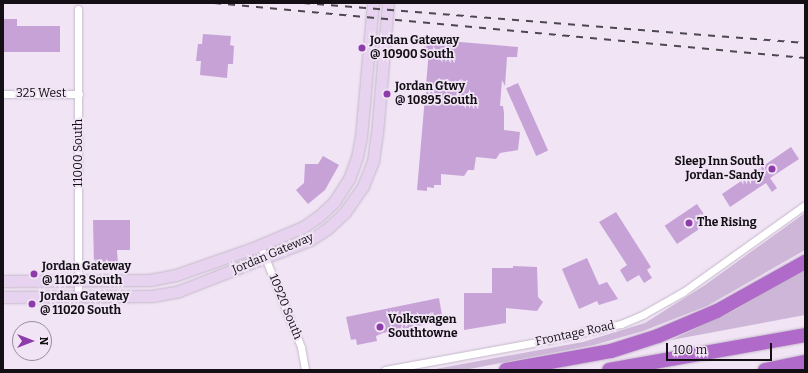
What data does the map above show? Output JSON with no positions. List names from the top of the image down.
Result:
{
  "streets": {
    "main road": ["Jordan Gateway"],
    "street": [
      "325 West",
      "11000 South",
      "10920 South",
      "Frontage Road"
    ]
  },
  "crossings": [
    ["325 West", "11000 South"],
    ["11000 South", "Jordan Gateway"],
    ["Jordan Gateway", "10920 South"]
  ],
  "places": [
    "Jordan Gateway @ 10900 South",
    "Jordan Gtwy @ 10895 South",
    "Sleep Inn South Jordan-Sandy",
    "The Rising",
    "Jordan Gateway @ 11023 South",
    "Jordan Gateway @ 11020 South",
    "Volkswagen Southtowne"
  ],
  "scale_bar": "100 m",
  "north": "right"
}
